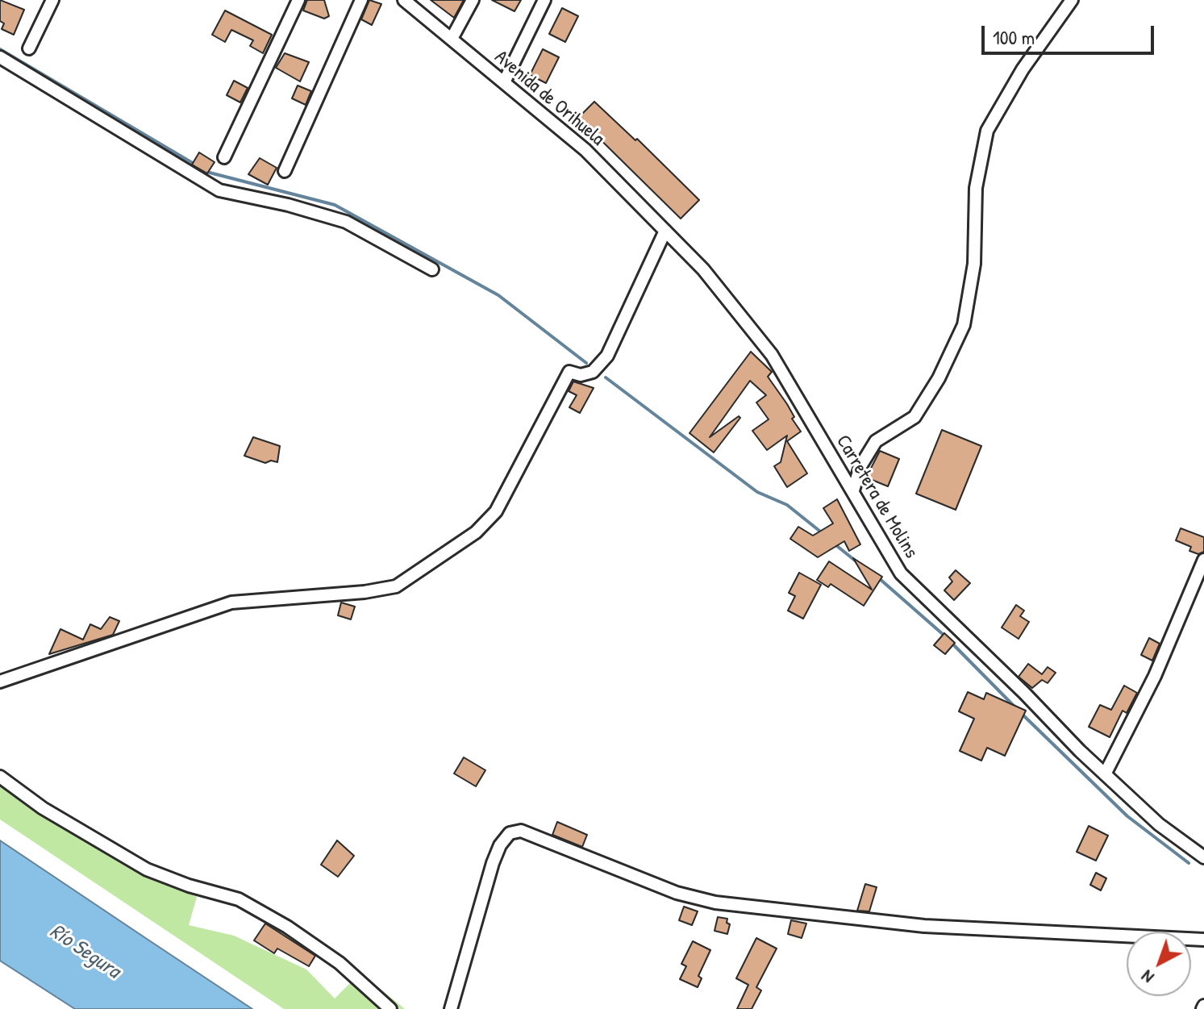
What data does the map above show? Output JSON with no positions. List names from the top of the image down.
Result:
{
  "streets": {
    "street": ["Avenida de Orihuela", "Carretera de Molins"]
  },
  "crossings": [
    ["Avenida de Orihuela", "Carretera de Molins"]
  ],
  "water": ["Río Segura"],
  "scale_bar": "100 m",
  "north": "bottom left"
}
